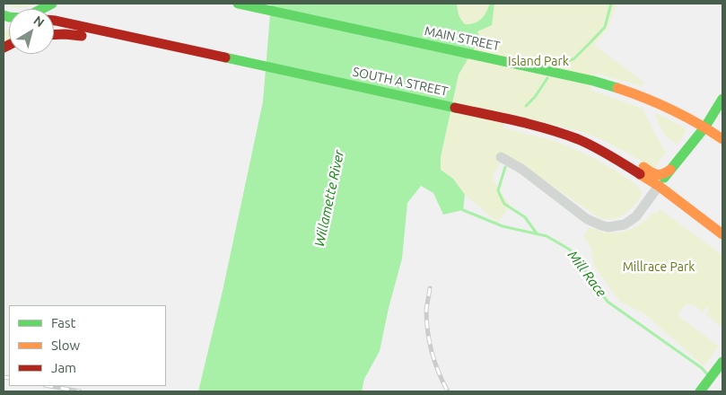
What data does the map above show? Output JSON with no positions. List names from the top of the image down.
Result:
{
  "streets": {
    "main road": ["MAIN STREET", "SOUTH A STREET"]
  },
  "water": ["Willamette River", "Mill Race"],
  "parks": ["Island Park", "Millrace Park"],
  "legend": ["Fast", "Slow", "Jam"],
  "north": "top right"
}
